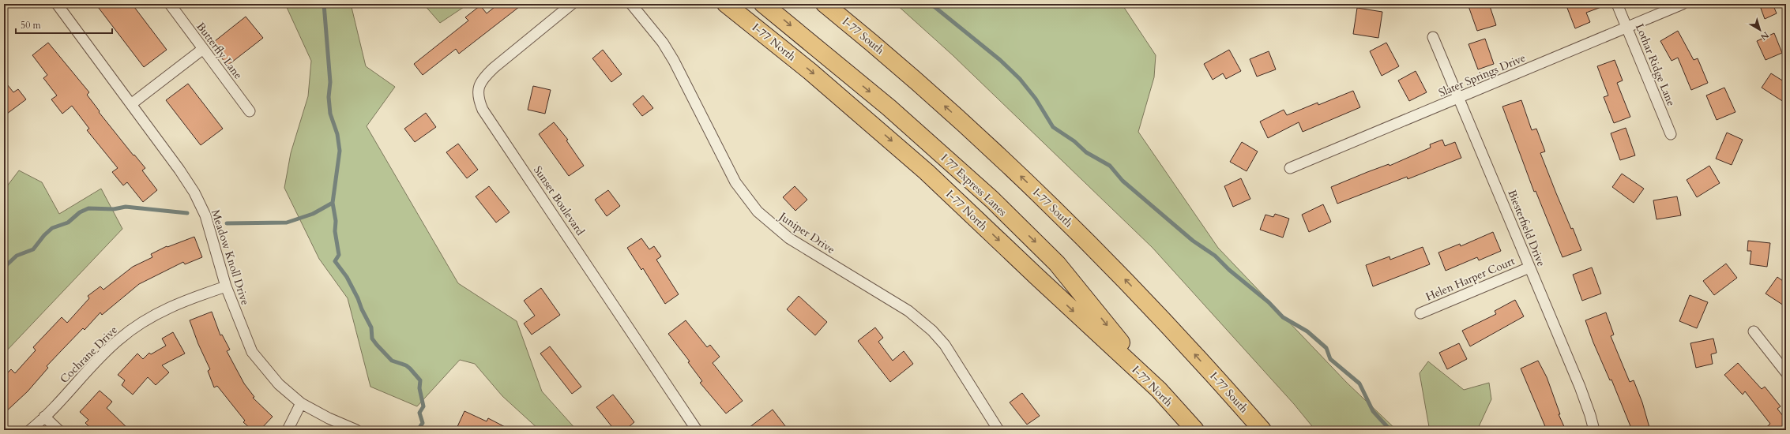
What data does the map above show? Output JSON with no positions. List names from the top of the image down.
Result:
{
  "streets": {
    "highway": ["I-77 South", "I-77 North", "I 77 Express Lanes"],
    "street": [
      "Butterfly Lane",
      "Lothar Ridge Lane",
      "Slater Springs Drive",
      "Sunset Boulevard",
      "Biesterfield Drive",
      "Juniper Drive",
      "Meadow Knoll Drive",
      "Helen Harper Court",
      "Cochrane Drive"
    ]
  },
  "crossings": [
    ["I-77 North", "I 77 Express Lanes"],
    ["Lothar Ridge Lane", "Slater Springs Drive"],
    ["Slater Springs Drive", "Biesterfield Drive"],
    ["Biesterfield Drive", "Helen Harper Court"],
    ["Meadow Knoll Drive", "Cochrane Drive"]
  ],
  "one_way": ["I-77 South", "I-77 North", "I 77 Express Lanes"],
  "scale_bar": "50 m",
  "north": "bottom right"
}
